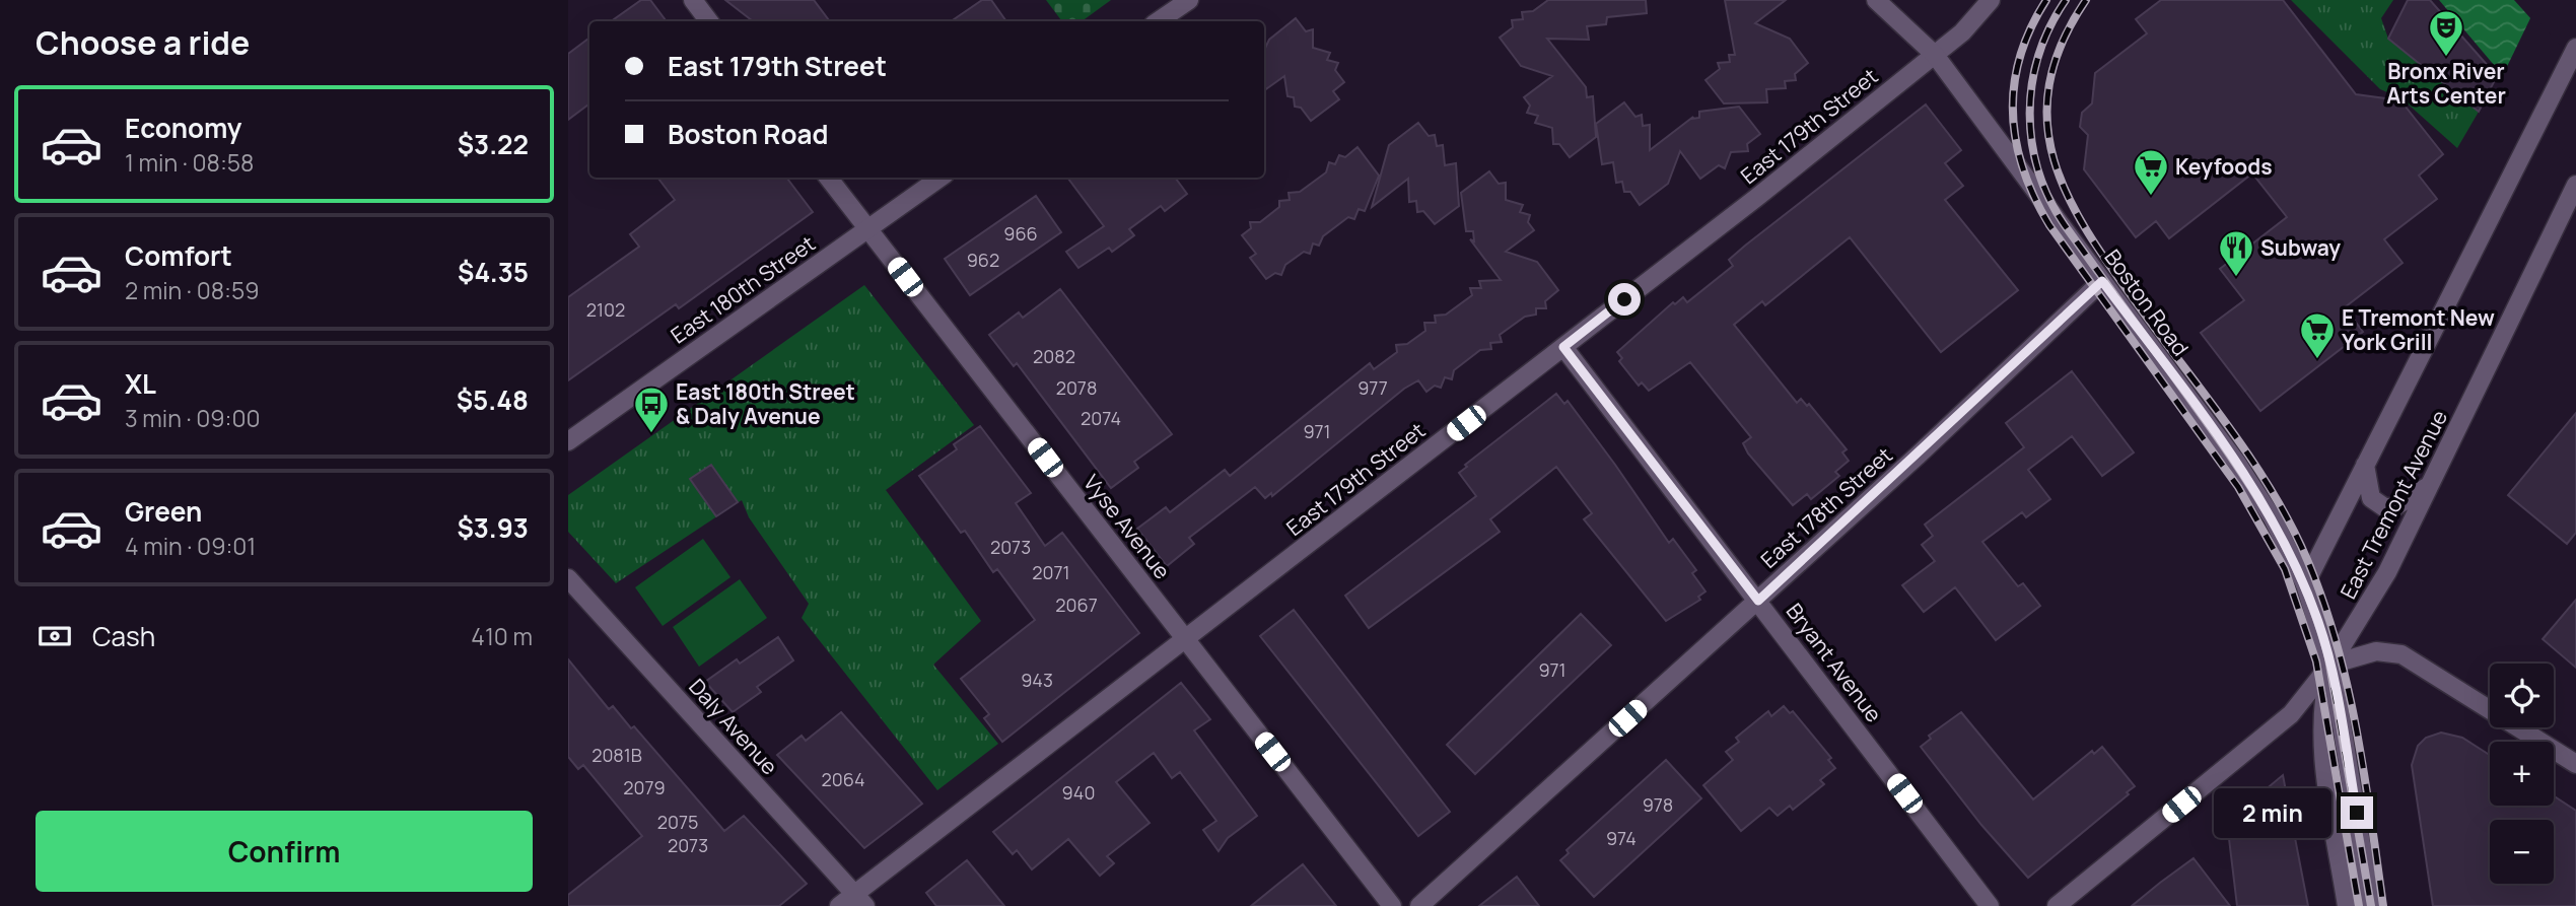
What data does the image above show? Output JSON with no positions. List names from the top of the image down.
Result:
{
  "streets": {
    "street": [
      "East 179th Street",
      "East 180th Street",
      "Boston Road",
      "East Tremont Avenue",
      "East 178th Street",
      "Vyse Avenue",
      "Bryant Avenue",
      "Daly Avenue"
    ]
  },
  "crossings": [
    ["East 179th Street", "Boston Road"],
    ["East 179th Street", "Vyse Avenue"],
    ["East 179th Street", "Bryant Avenue"],
    ["East 179th Street", "Daly Avenue"],
    ["East 180th Street", "Vyse Avenue"],
    ["Boston Road", "East Tremont Avenue"],
    ["Boston Road", "East 178th Street"],
    ["East 178th Street", "Bryant Avenue"]
  ],
  "places": {
    "theatre": ["Bronx River Arts Center"],
    "supermarket": ["Keyfoods", "E Tremont New York Grill"],
    "restaurant": ["Subway"],
    "bus stop": ["East 180th Street & Daly Avenue"]
  },
  "house_numbers": [
    "966",
    "962",
    "2102",
    "2082",
    "2078",
    "977",
    "2074",
    "971",
    "2073",
    "2071",
    "2067",
    "971",
    "943",
    "2081B",
    "2064",
    "2079",
    "940",
    "978",
    "2075",
    "974",
    "2073"
  ],
  "page": {
    "heading": "Choose a ride",
    "banner": ["East 179th Street", "Boston Road"],
    "list": [
      {
        "name": "Economy",
        "note": "1 min · 08:58",
        "value": "$3.22"
      },
      {
        "name": "Comfort",
        "note": "2 min · 08:59",
        "value": "$4.35"
      },
      {
        "name": "XL",
        "note": "3 min · 09:00",
        "value": "$5.48"
      },
      {
        "name": "Green",
        "note": "4 min · 09:01",
        "value": "$3.93"
      }
    ],
    "pay": ["Cash", "410 m"],
    "map_buttons": ["+", "−"],
    "bubble": "2 min",
    "buttons": "Confirm"
  }
}
